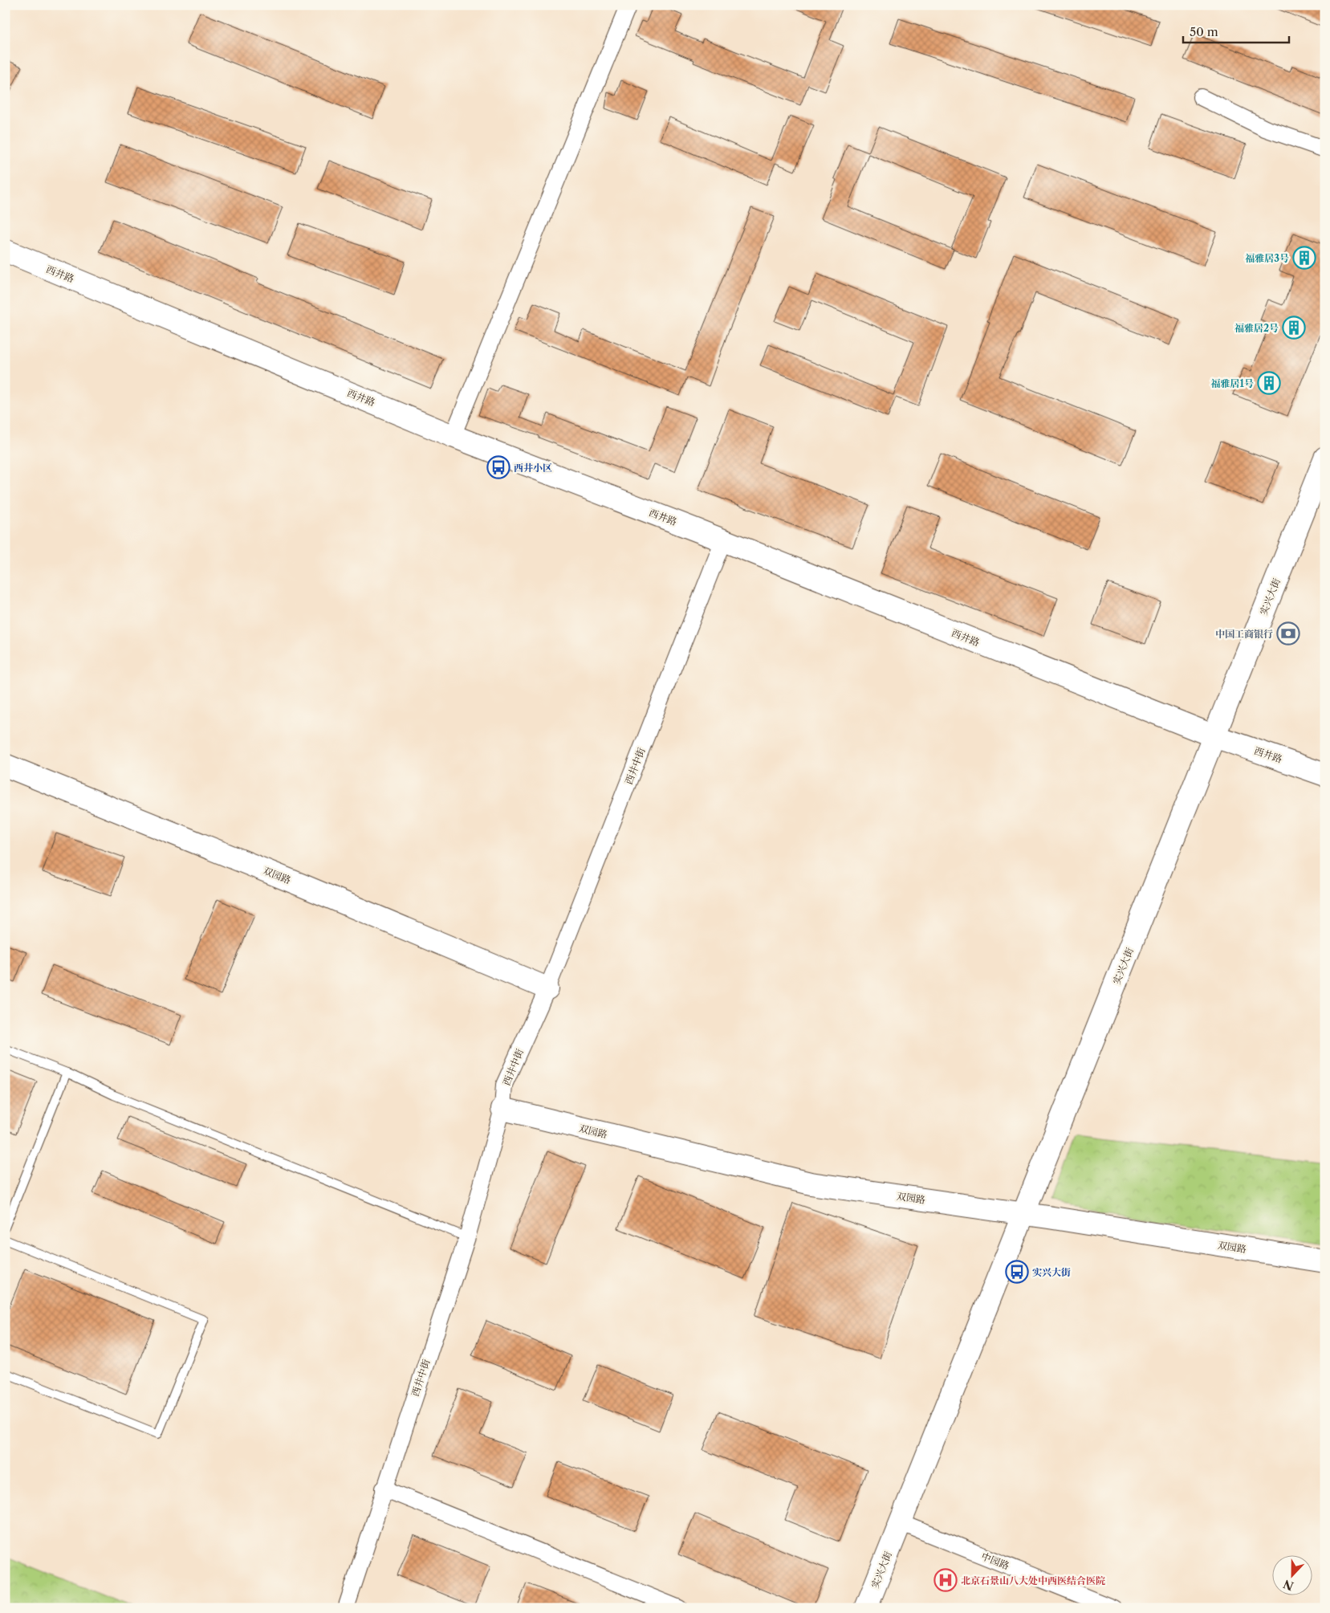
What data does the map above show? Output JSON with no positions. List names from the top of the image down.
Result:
{
  "streets": {
    "street": [
      "西井路",
      "实兴大街",
      "西井中街",
      "双园路",
      "中园路"
    ]
  },
  "crossings": [
    ["西井路", "实兴大街"],
    ["西井路", "西井中街"],
    ["实兴大街", "双园路"],
    ["实兴大街", "中园路"],
    ["西井中街", "双园路"]
  ],
  "places": {
    "building": ["福雅居3号", "福雅居2号", "福雅居1号"],
    "bus stop": ["西井小区", "实兴大街"],
    "bank": ["中国工商银行"],
    "hospital": ["北京石景山八大处中西医结合医院"]
  },
  "scale_bar": "50 m",
  "north": "bottom"
}
